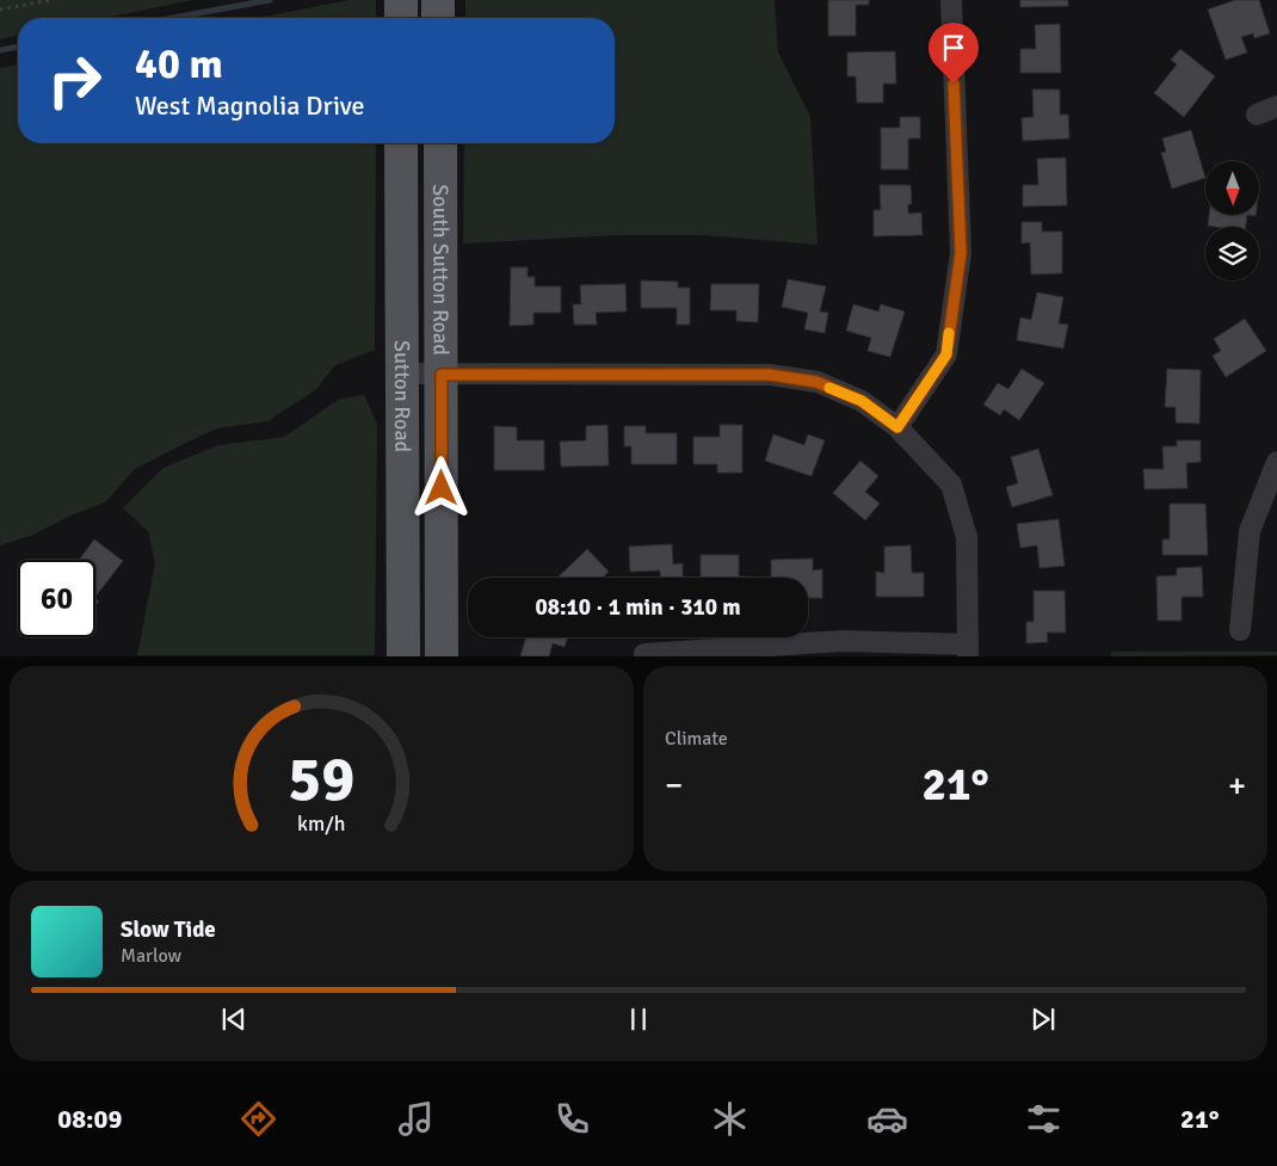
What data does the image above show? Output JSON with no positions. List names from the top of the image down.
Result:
{
  "streets": {
    "main road": ["South Sutton Road", "Sutton Road"]
  },
  "north": "bottom",
  "page": {
    "turn": ["40 m", "West Magnolia Drive"],
    "limit": "60",
    "trip": "08:10 · 1 min · 310 m",
    "tile": "Climate",
    "heat": ["−", "21°", "+"],
    "song": ["Slow Tide", "Marlow"],
    "tabs": ["08:09", "21°"],
    "gauge": ["59", "km/h"]
  }
}
